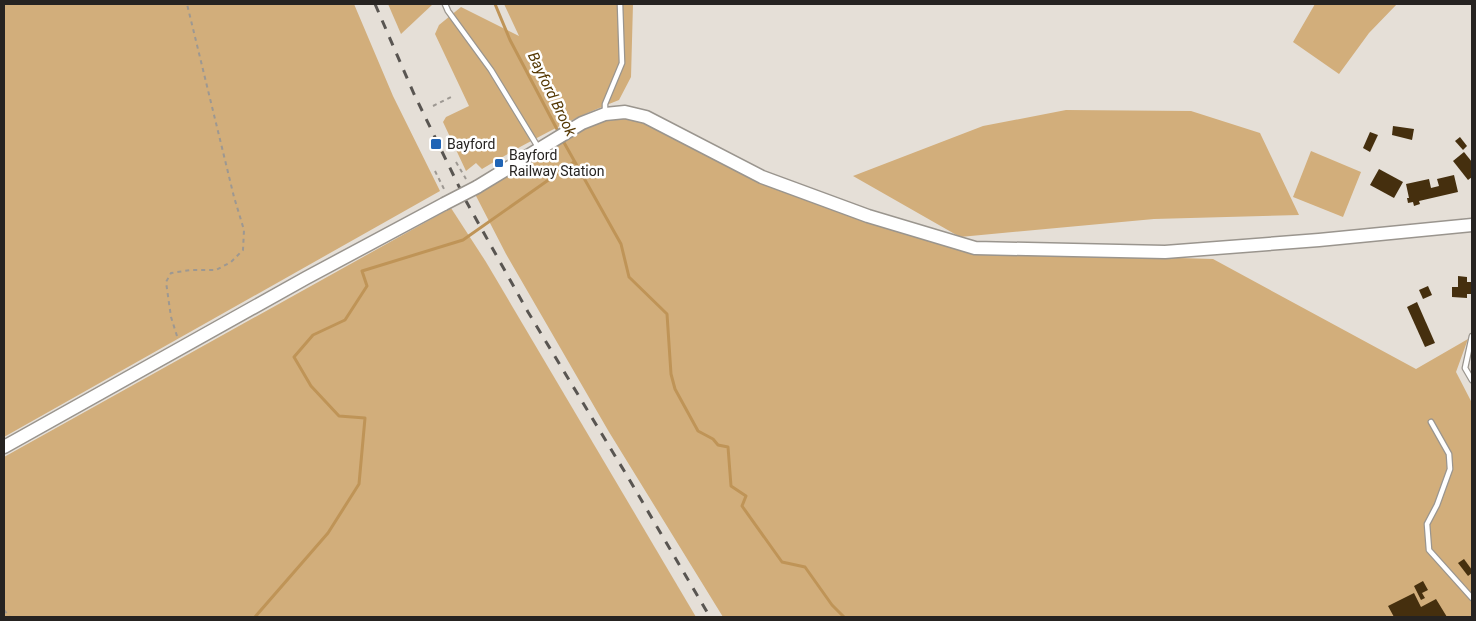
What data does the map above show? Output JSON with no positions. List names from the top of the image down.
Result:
{
  "water": ["Bayford Brook"],
  "places": {
    "transit": ["Bayford", "Bayford Railway Station"]
  }
}
